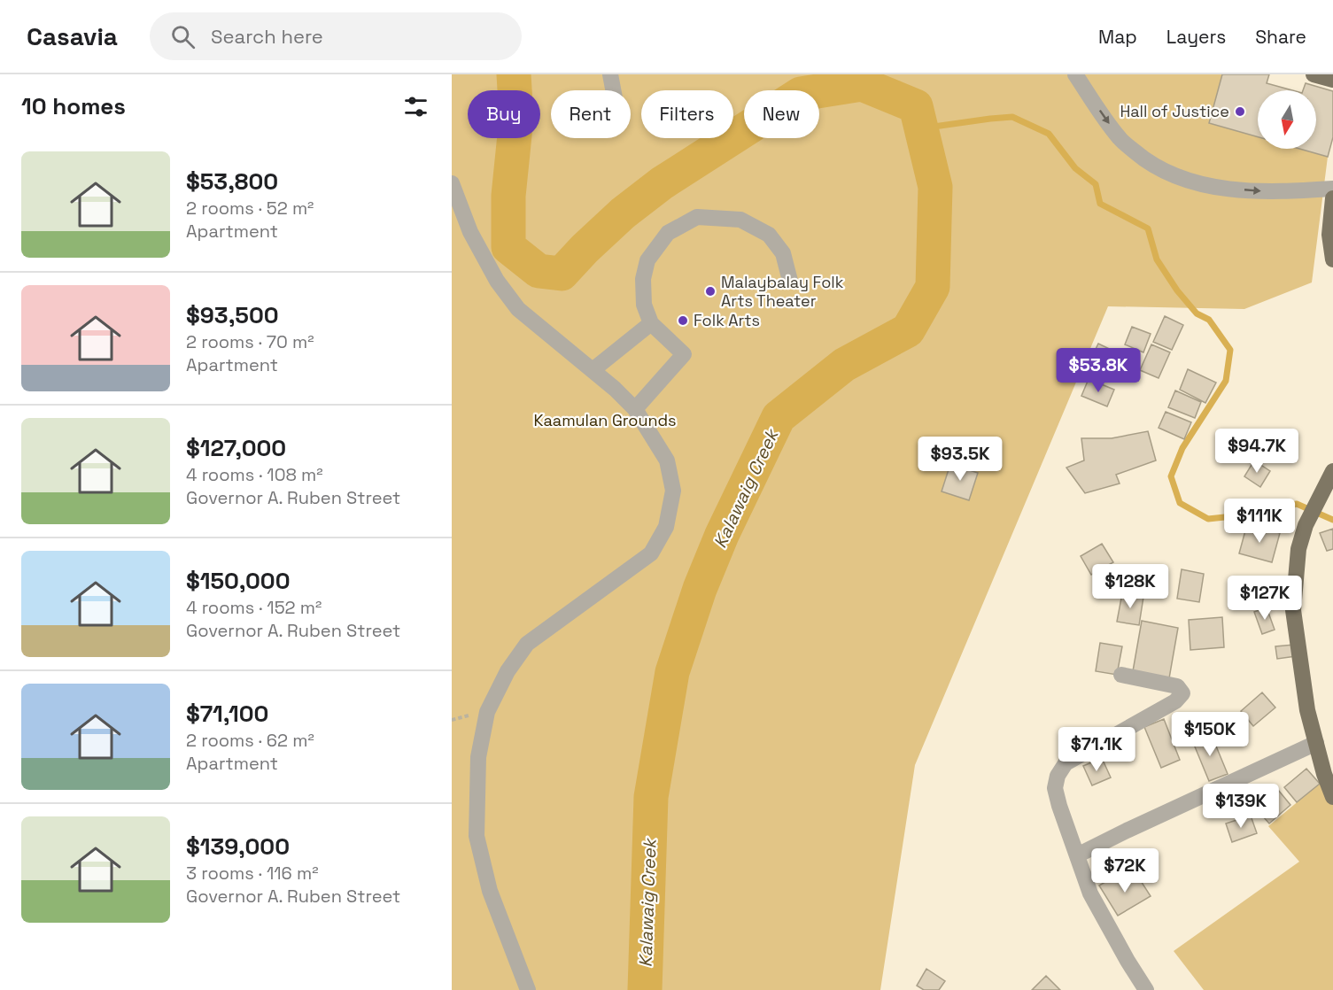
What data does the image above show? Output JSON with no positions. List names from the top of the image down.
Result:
{
  "water": ["Kalawaig Creek"],
  "parks": ["Kaamulan Grounds"],
  "places": ["Hall of Justice", "Malaybalay Folk Arts Theater", "Folk Arts"],
  "north": "bottom",
  "page": {
    "header": "Casavia",
    "search": "Search here",
    "nav": ["Map", "Layers", "Share"],
    "heading": "10 homes",
    "chip": [
      "Buy",
      "Rent",
      "Filters",
      "New"
    ],
    "list": [
      {
        "name": "$53,800",
        "note": "2 rooms · 52 m² · Apartment"
      },
      {
        "name": "$93,500",
        "note": "2 rooms · 70 m² · Apartment"
      },
      {
        "name": "$127,000",
        "note": "4 rooms · 108 m² · Governor A. Ruben Street"
      },
      {
        "name": "$150,000",
        "note": "4 rooms · 152 m² · Governor A. Ruben Street"
      },
      {
        "name": "$71,100",
        "note": "2 rooms · 62 m² · Apartment"
      },
      {
        "name": "$139,000",
        "note": "3 rooms · 116 m² · Governor A. Ruben Street"
      }
    ],
    "price": [
      "$53.8K",
      "$94.7K",
      "$93.5K",
      "$111K",
      "$128K",
      "$127K",
      "$150K",
      "$71.1K",
      "$139K",
      "$72K"
    ]
  }
}
